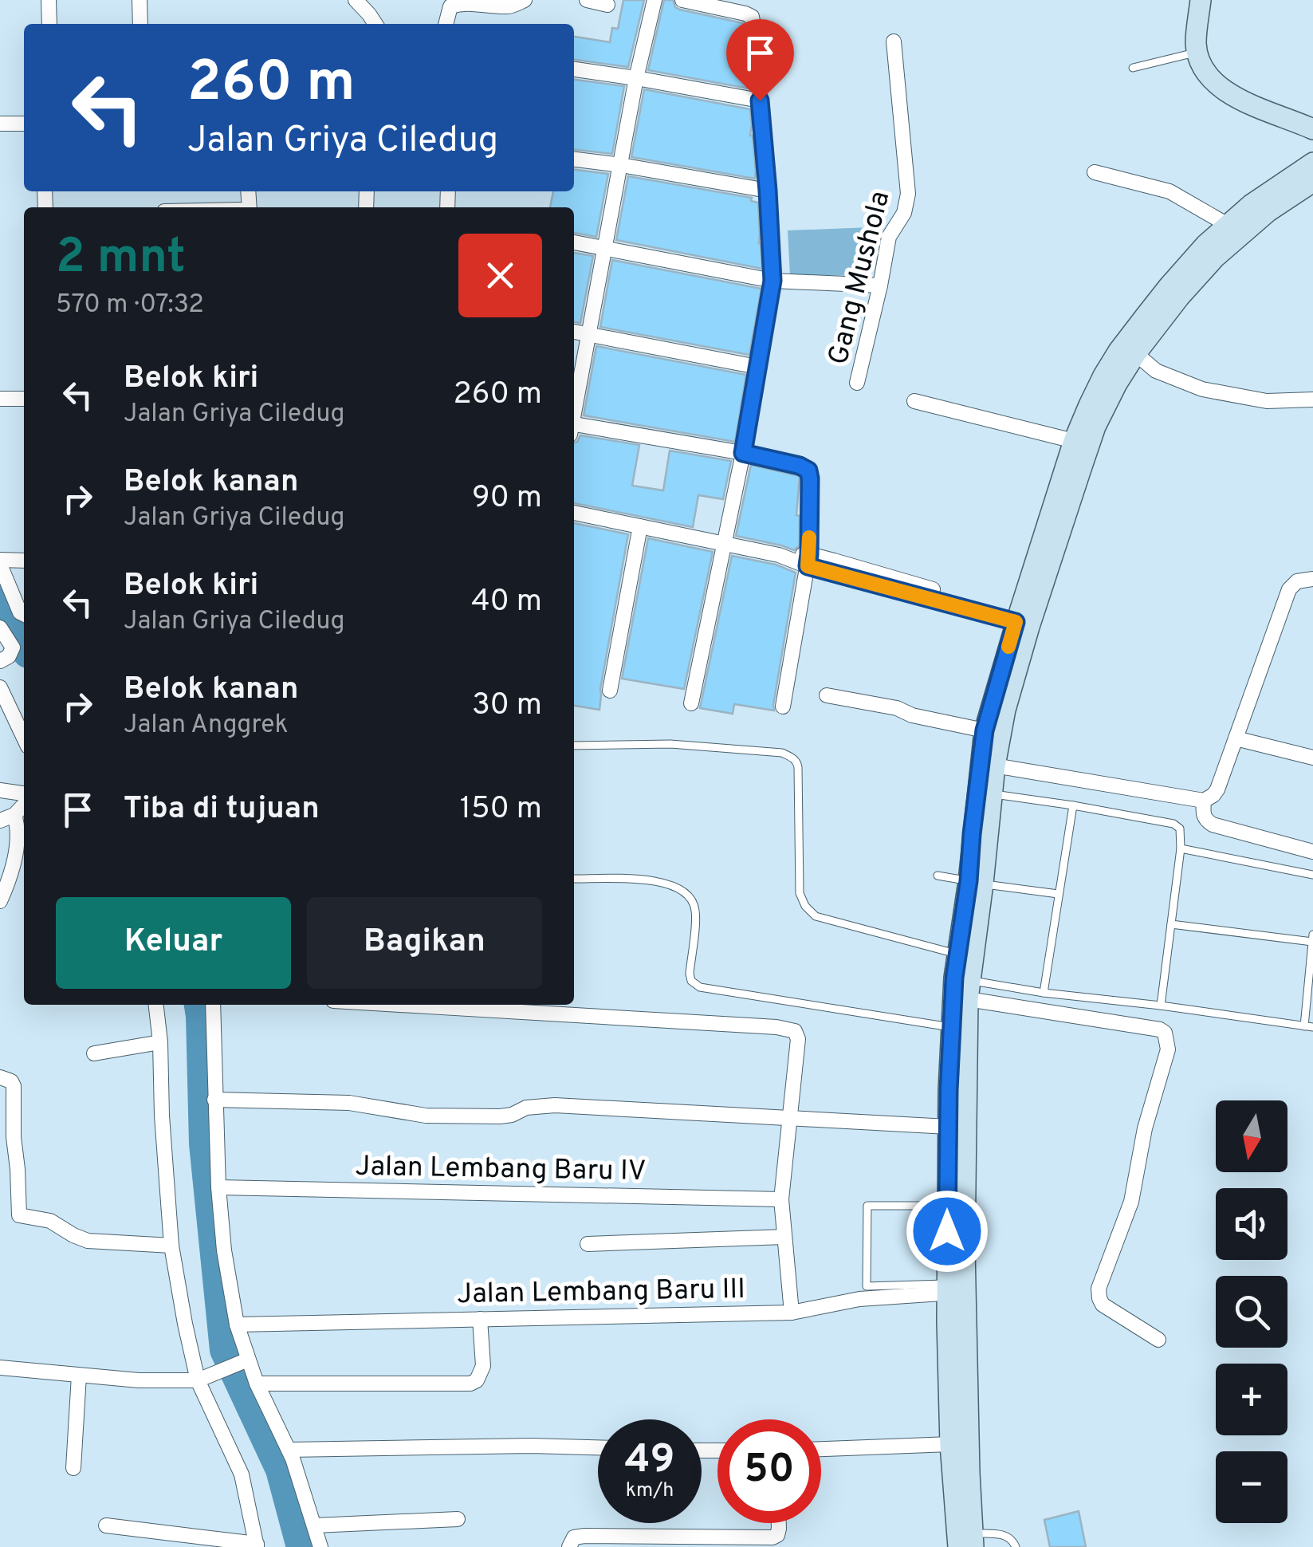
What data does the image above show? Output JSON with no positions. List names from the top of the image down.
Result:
{
  "streets": {
    "street": ["Gang Mushola", "Jalan Lembang Baru IV", "Jalan Lembang Baru III"]
  },
  "north": "bottom",
  "page": {
    "turn": ["260 m", "Jalan Griya Ciledug"],
    "heading": ["2 mnt", "570 m · 07:32"],
    "list": [
      {
        "name": "Belok kiri",
        "note": "Jalan Griya Ciledug",
        "value": "260 m"
      },
      {
        "name": "Belok kanan",
        "note": "Jalan Griya Ciledug",
        "value": "90 m"
      },
      {
        "name": "Belok kiri",
        "note": "Jalan Griya Ciledug",
        "value": "40 m"
      },
      {
        "name": "Belok kanan",
        "note": "Jalan Anggrek",
        "value": "30 m"
      },
      {
        "name": "Tiba di tujuan",
        "value": "150 m"
      }
    ],
    "buttons": ["Keluar", "Bagikan"],
    "map_buttons": ["+", "−"],
    "speed": "49 km/h",
    "limit": "50"
  }
}
